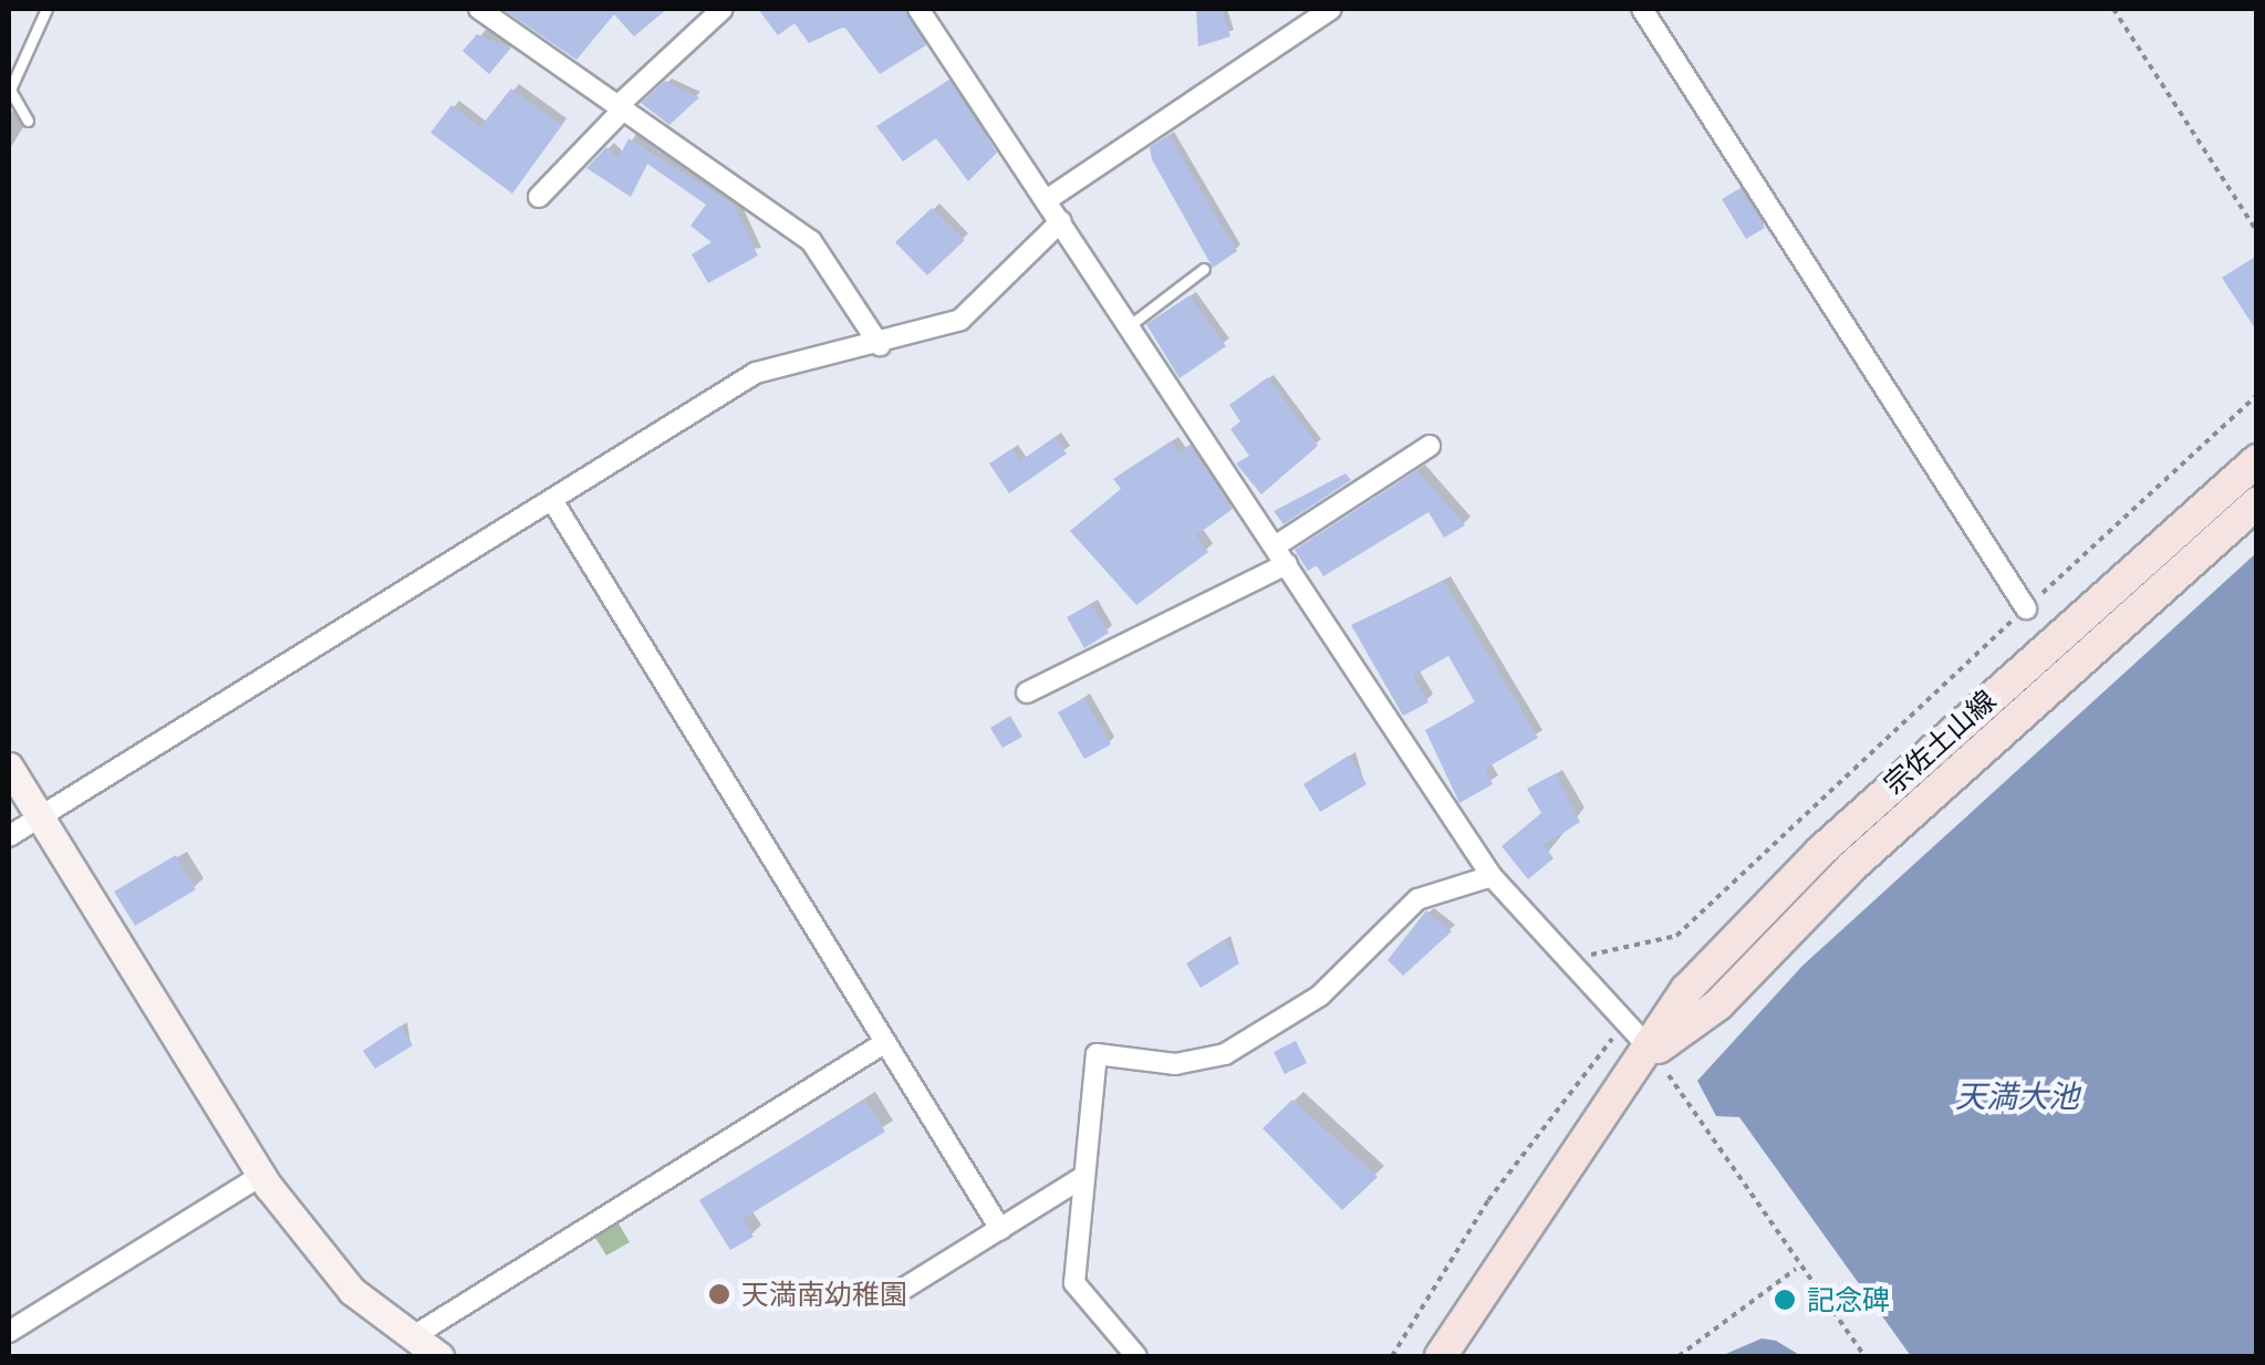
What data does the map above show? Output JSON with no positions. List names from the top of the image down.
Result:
{
  "streets": {
    "main road": ["宗佐土山線"]
  },
  "water": ["天満大池"],
  "places": ["天満南幼稚園", "記念碑"]
}
